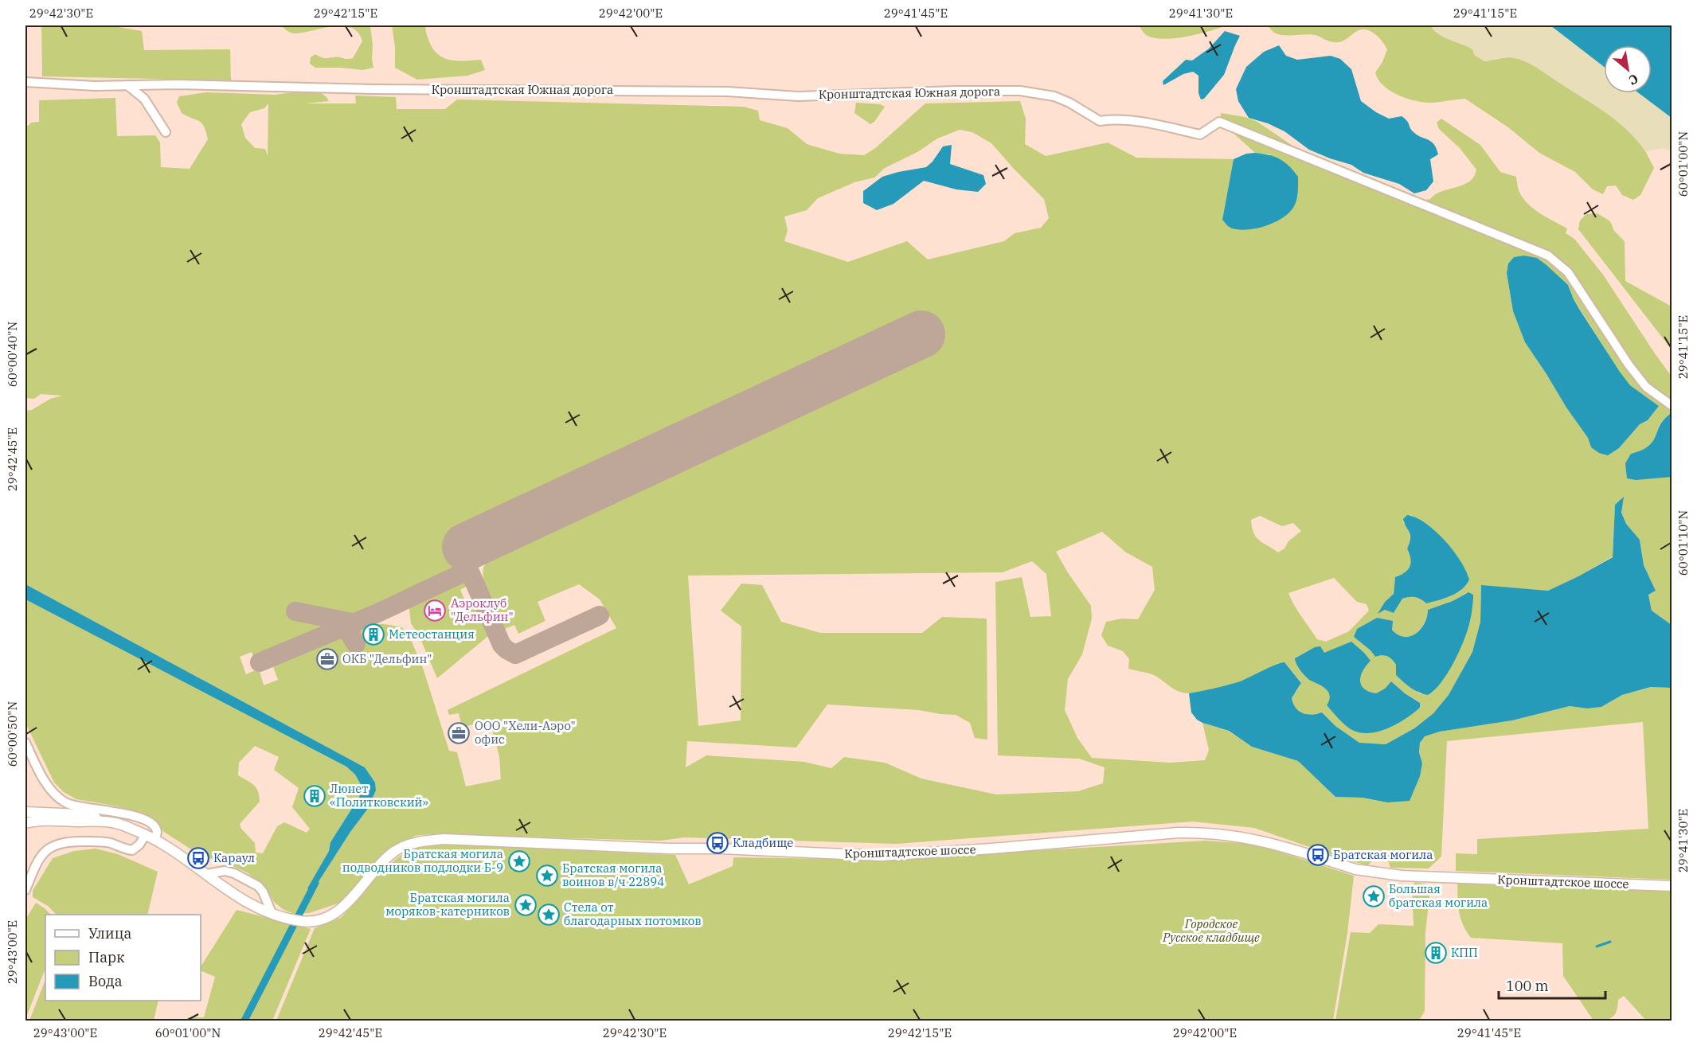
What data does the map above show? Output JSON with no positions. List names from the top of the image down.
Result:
{
  "streets": {
    "street": ["Кронштадтская Южная дорога", "Кронштадтское шоссе"]
  },
  "parks": ["Городское Русское кладбище"],
  "places": {
    "hotel": ["Аэроклуб \"Дельфин\""],
    "building": ["Метеостанция", "Люнет «Политковский»", "КПП"],
    "office": ["ОКБ \"Дельфин\"", "ООО \"Хели-Аэро\" офис"],
    "bus stop": ["Кладбище", "Братская могила", "Караул"],
    "place": [
      "Братская могила подводников подлодки Б-9",
      "Братская могила воинов в/ч 22894",
      "Большая братская могила",
      "Братская могила моряков-катерников",
      "Стела от благодарных потомков"
    ]
  },
  "legend": ["Улица", "Парк", "Вода"],
  "scale_bar": "100 m",
  "north": "bottom right",
  "coordinates": [
    "29°42'30\"E",
    "29°42'15\"E",
    "29°42'00\"E",
    "29°41'45\"E",
    "29°41'30\"E",
    "29°41'15\"E",
    "60°01'00\"N",
    "60°00'40\"N",
    "29°42'45\"E",
    "60°01'10\"N",
    "60°00'50\"N",
    "29°43'00\"E"
  ]
}
